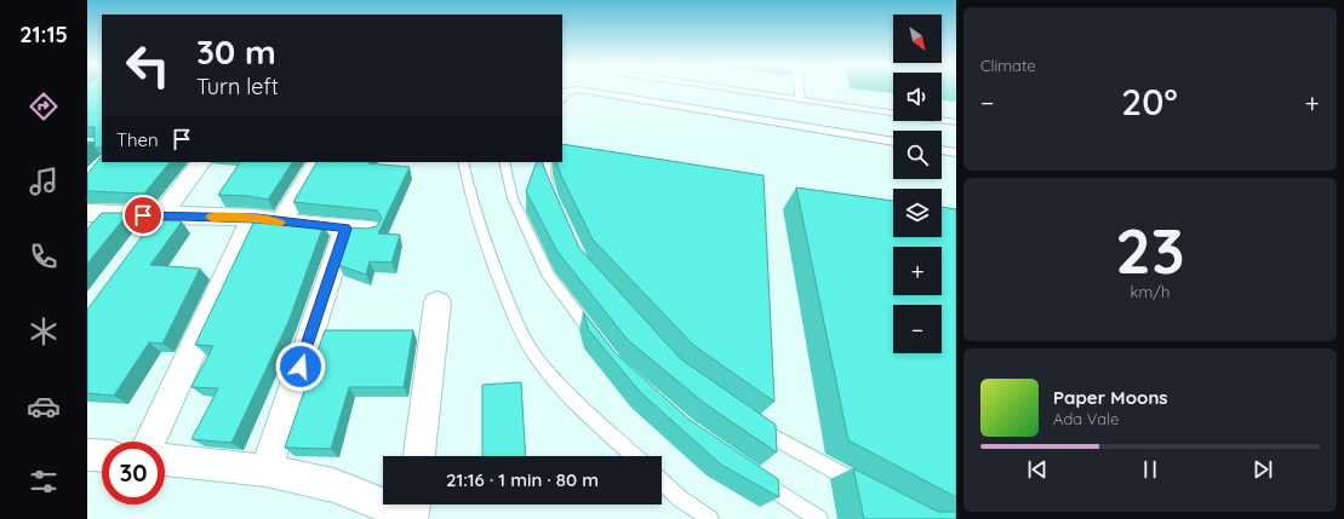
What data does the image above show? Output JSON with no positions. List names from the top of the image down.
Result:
{
  "north": "bottom right",
  "page": {
    "tabs": "21:15",
    "tile": [
      "Climate",
      ["23", "km/h"]
    ],
    "map_buttons": ["+", "−"],
    "turn": ["30 m", "Turn left"],
    "heat": ["−", "20°", "+"],
    "then": "Then",
    "song": ["Paper Moons", "Ada Vale"],
    "limit": "30",
    "trip": "21:16 · 1 min · 80 m"
  }
}
